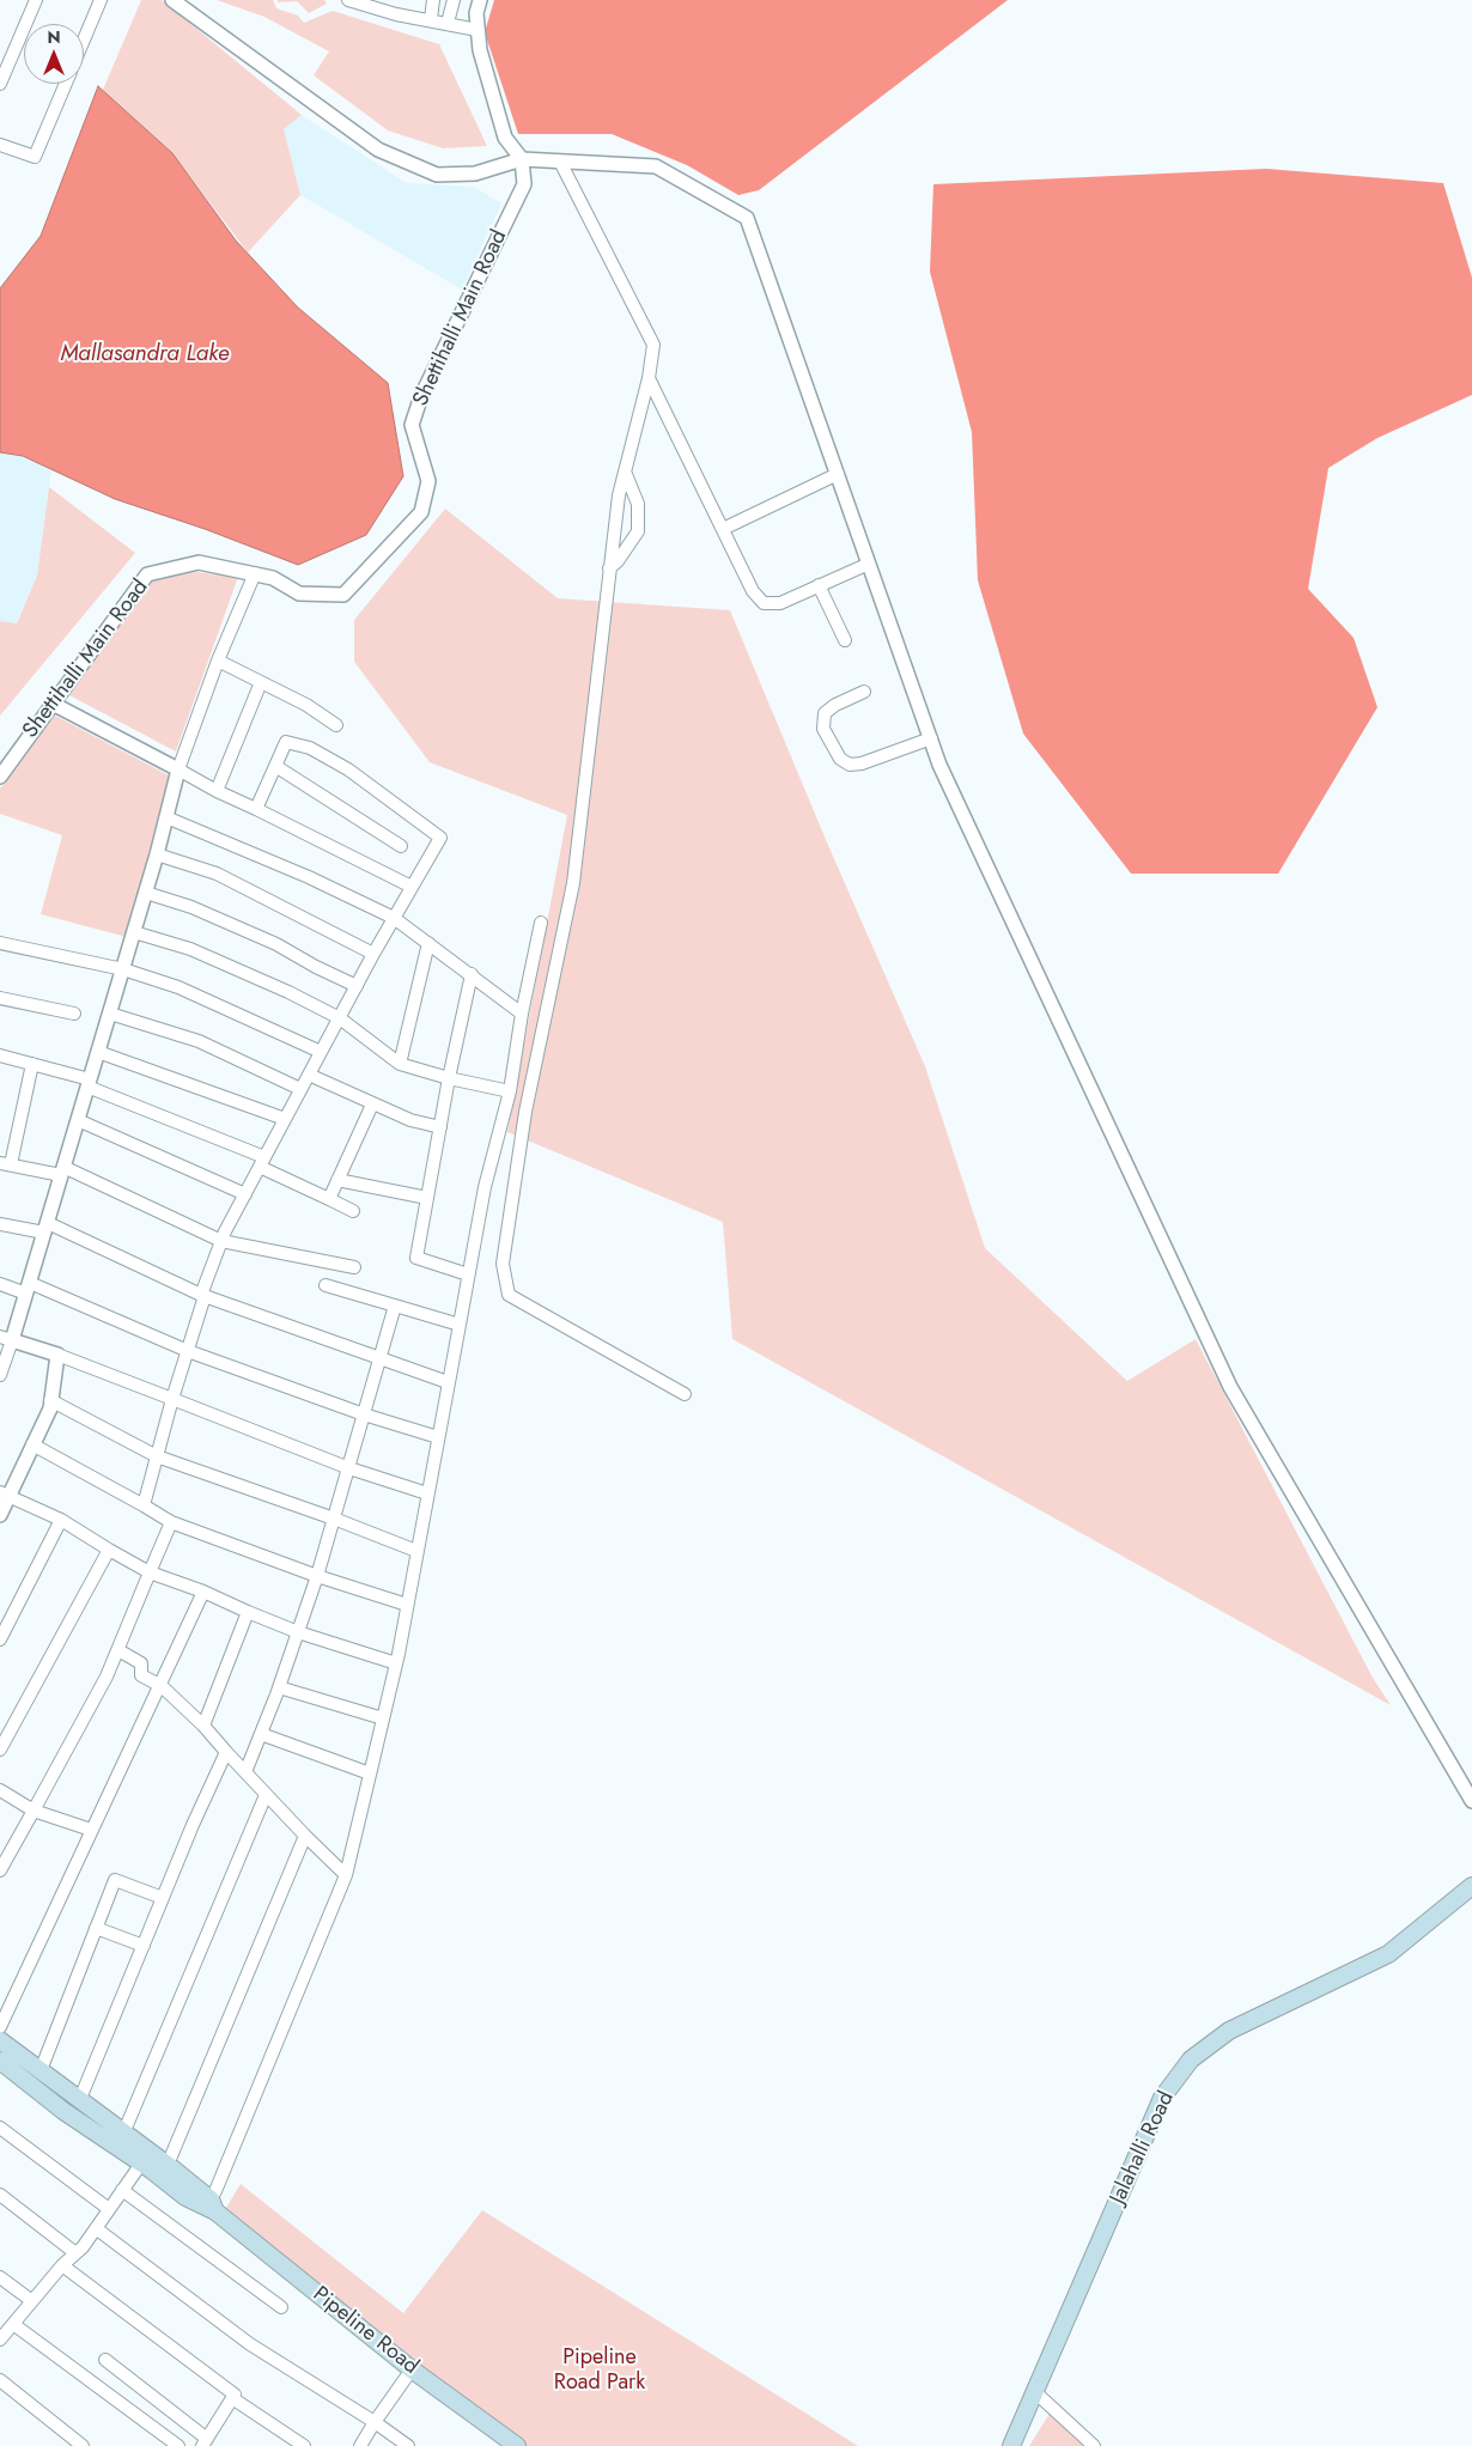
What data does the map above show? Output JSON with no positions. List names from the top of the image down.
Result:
{
  "streets": {
    "main road": ["Jalahalli Road", "Pipeline Road"],
    "street": ["Shettihalli Main Road"]
  },
  "water": ["Mallasandra Lake"],
  "parks": ["Pipeline Road Park"],
  "north": "top"
}
